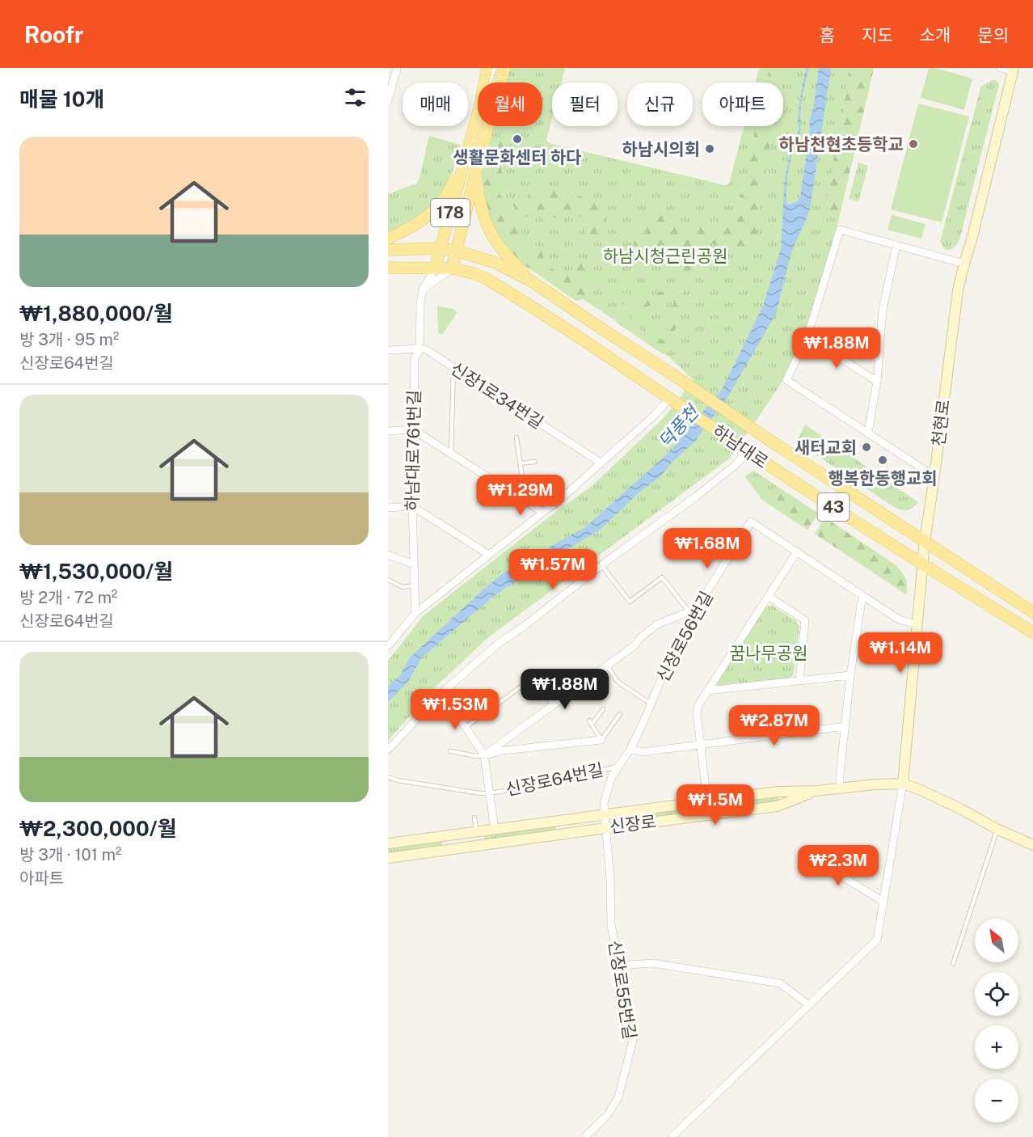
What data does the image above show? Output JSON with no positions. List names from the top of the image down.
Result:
{
  "streets": {
    "main road": ["178", "하남대로", "43"],
    "street": [
      "신장1로34번길",
      "천현로",
      "하남대로761번길",
      "신장로56번길",
      "신장로64번길",
      "신장로",
      "신장로55번길"
    ]
  },
  "crossings": [
    ["178", "하남대로"],
    ["178", "하남대로761번길"],
    ["신장1로34번길", "하남대로761번길"],
    ["천현로", "하남대로"],
    ["천현로", "신장로56번길"],
    ["천현로", "신장로"],
    ["하남대로", "하남대로761번길"],
    ["신장로56번길", "신장로64번길"],
    ["신장로56번길", "신장로"],
    ["신장로56번길", "신장로55번길"],
    ["신장로64번길", "신장로"],
    ["신장로", "신장로55번길"]
  ],
  "water": ["덕풍천"],
  "parks": ["하남시청근린공원", "꿈나무공원"],
  "places": [
    "생활문화센터 하다",
    "하남천현초등학교",
    "하남시의회",
    "새터교회",
    "행복한동행교회"
  ],
  "north": "top left",
  "page": {
    "header": "Roofr",
    "nav": [
      "홈",
      "지도",
      "소개",
      "문의"
    ],
    "heading": "매물 10개",
    "chip": [
      "매매",
      "월세",
      "필터",
      "신규",
      "아파트"
    ],
    "list": [
      {
        "name": "₩1,880,000/월",
        "note": "방 3개 · 95 m² · 신장로64번길"
      },
      {
        "name": "₩1,530,000/월",
        "note": "방 2개 · 72 m² · 신장로64번길"
      },
      {
        "name": "₩2,300,000/월",
        "note": "방 3개 · 101 m² · 아파트"
      }
    ],
    "price": [
      "₩1.88M",
      "₩1.29M",
      "₩1.68M",
      "₩1.57M",
      "₩1.14M",
      "₩1.88M",
      "₩1.53M",
      "₩2.87M",
      "₩1.5M",
      "₩2.3M"
    ],
    "map_buttons": ["+", "−"]
  }
}
